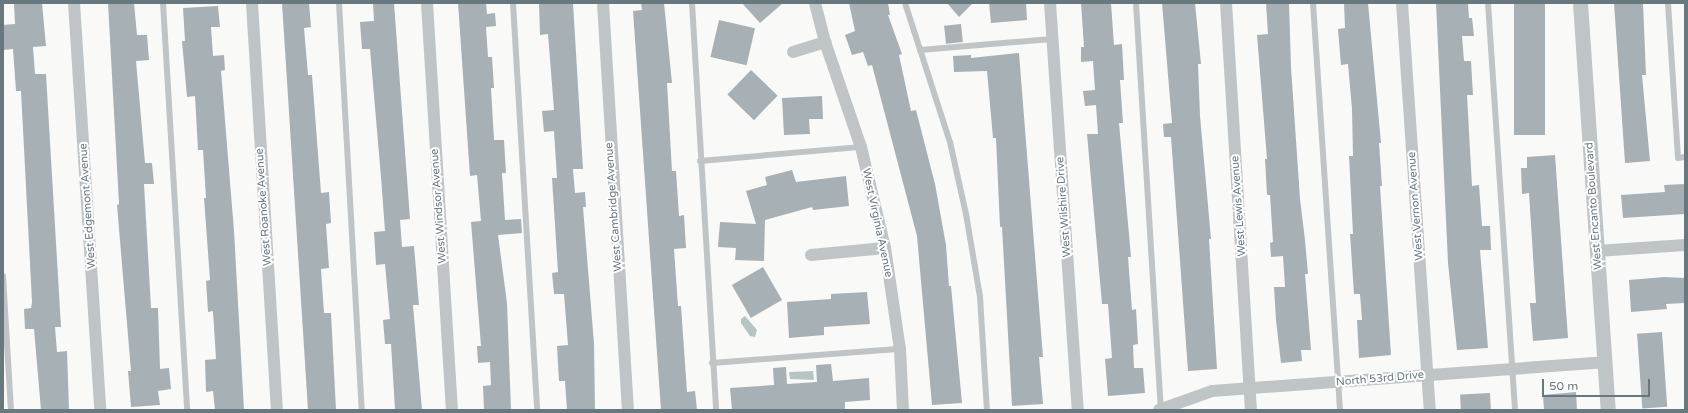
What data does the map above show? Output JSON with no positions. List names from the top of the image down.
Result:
{
  "streets": {
    "street": [
      "West Edgemont Avenue",
      "West Windsor Avenue",
      "West Lewis Avenue",
      "West Vernon Avenue",
      "West Encanto Boulevard",
      "West Roanoke Avenue",
      "West Cambridge Avenue",
      "West Wilshire Drive",
      "West Virginia Avenue",
      "North 53rd Drive"
    ]
  },
  "crossings": [
    ["West Lewis Avenue", "North 53rd Drive"],
    ["West Vernon Avenue", "North 53rd Drive"],
    ["West Encanto Boulevard", "North 53rd Drive"]
  ],
  "scale_bar": "50 m"
}
